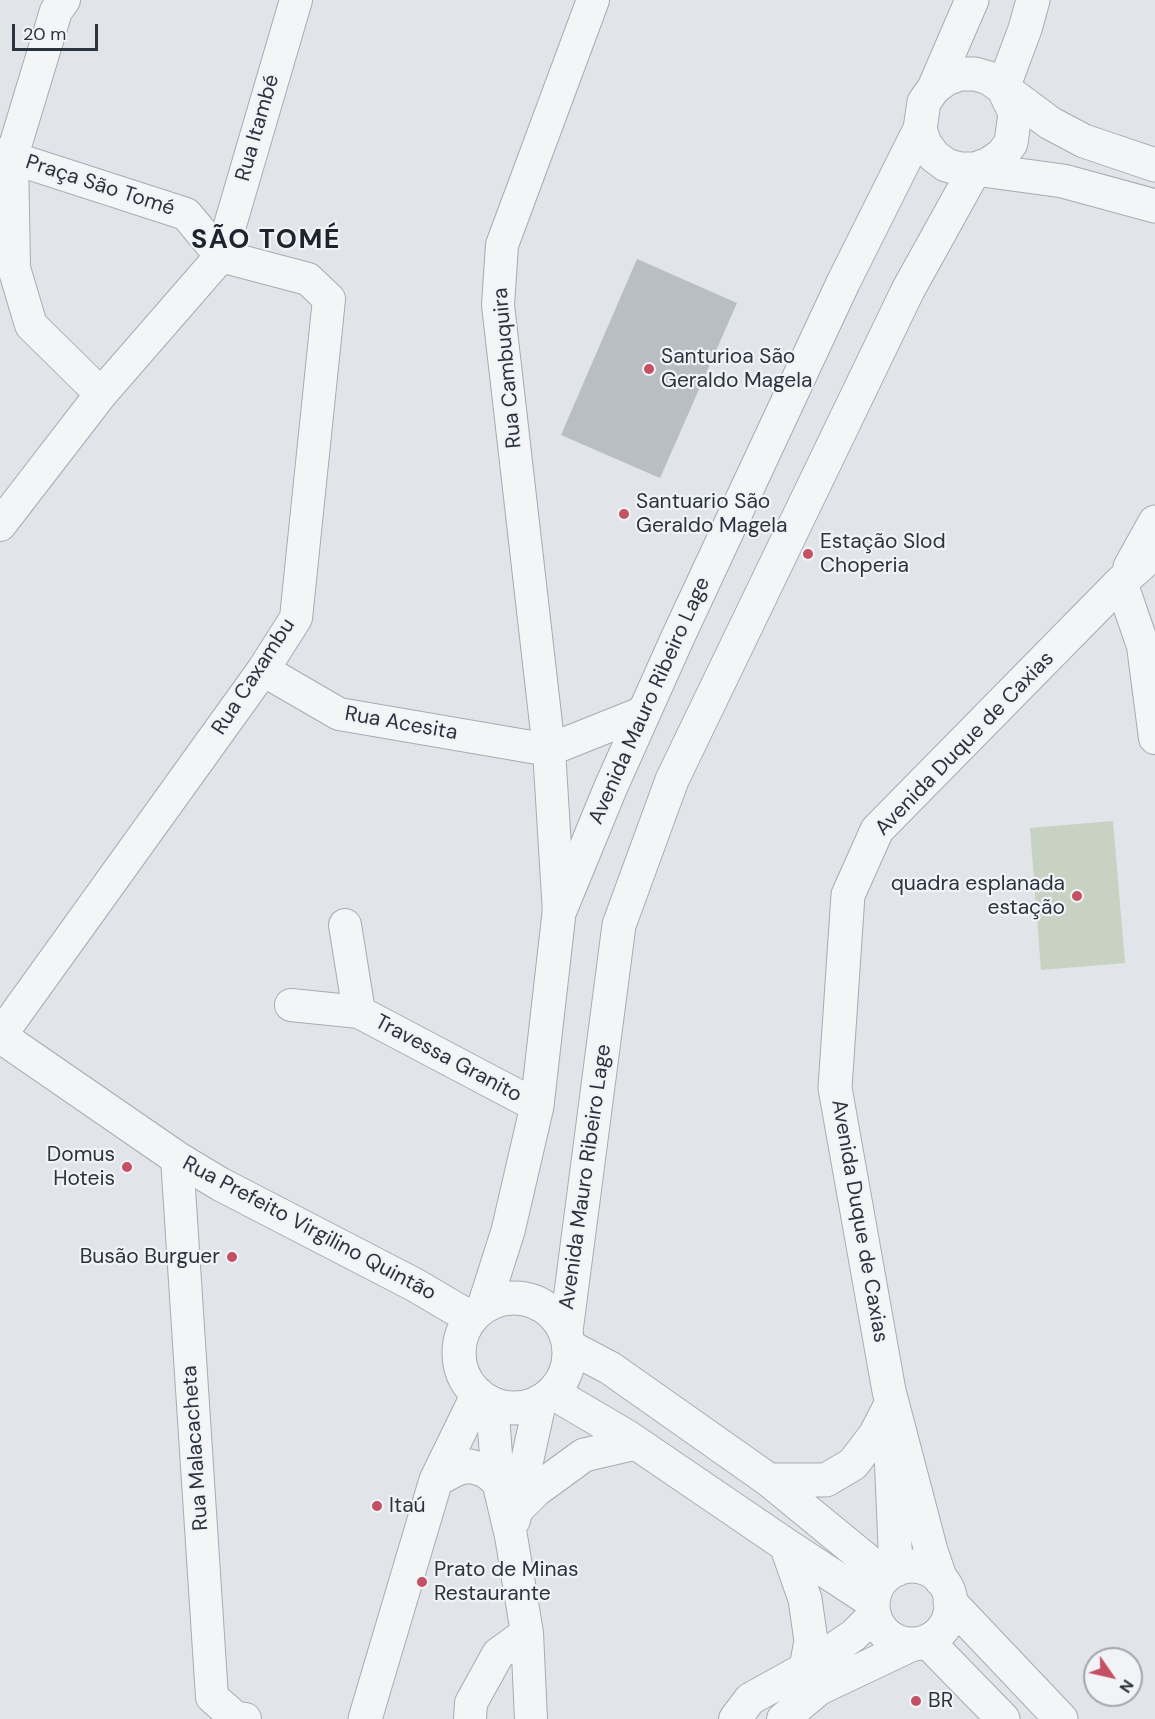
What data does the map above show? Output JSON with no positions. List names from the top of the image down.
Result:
{
  "streets": {
    "street": [
      "Rua Itambé",
      "Praça São Tomé",
      "Rua Cambuquira",
      "Rua Caxambu",
      "Avenida Mauro Ribeiro Lage",
      "Rua Acesita",
      "Avenida Duque de Caxias",
      "Travessa Granito",
      "Rua Prefeito Virgilino Quintão",
      "Rua Malacacheta"
    ]
  },
  "crossings": [
    ["Rua Itambé", "Praça São Tomé"],
    ["Rua Itambé", "Rua Caxambu"],
    ["Praça São Tomé", "Rua Caxambu"],
    ["Rua Cambuquira", "Avenida Mauro Ribeiro Lage"],
    ["Rua Cambuquira", "Rua Acesita"],
    ["Rua Caxambu", "Rua Acesita"],
    ["Rua Caxambu", "Rua Prefeito Virgilino Quintão"],
    ["Avenida Mauro Ribeiro Lage", "Travessa Granito"],
    ["Avenida Mauro Ribeiro Lage", "Rua Prefeito Virgilino Quintão"],
    ["Rua Prefeito Virgilino Quintão", "Rua Malacacheta"]
  ],
  "districts": ["SÃO TOMÉ"],
  "places": [
    "Santurioa São Geraldo Magela",
    "Santuario São Geraldo Magela",
    "Estação Slod Choperia",
    "quadra esplanada estação",
    "Domus Hoteis",
    "Busão Burguer",
    "Itaú",
    "Prato de Minas Restaurante",
    "BR"
  ],
  "scale_bar": "20 m",
  "north": "bottom right"
}
